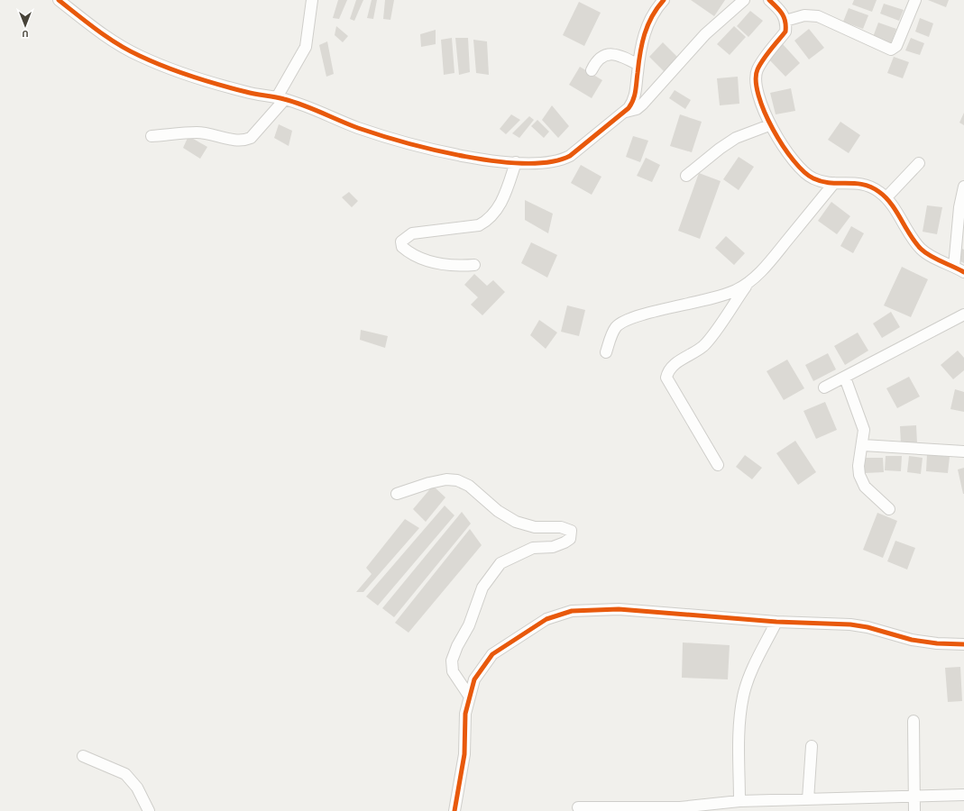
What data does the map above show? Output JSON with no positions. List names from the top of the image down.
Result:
{
  "north": "bottom"
}
